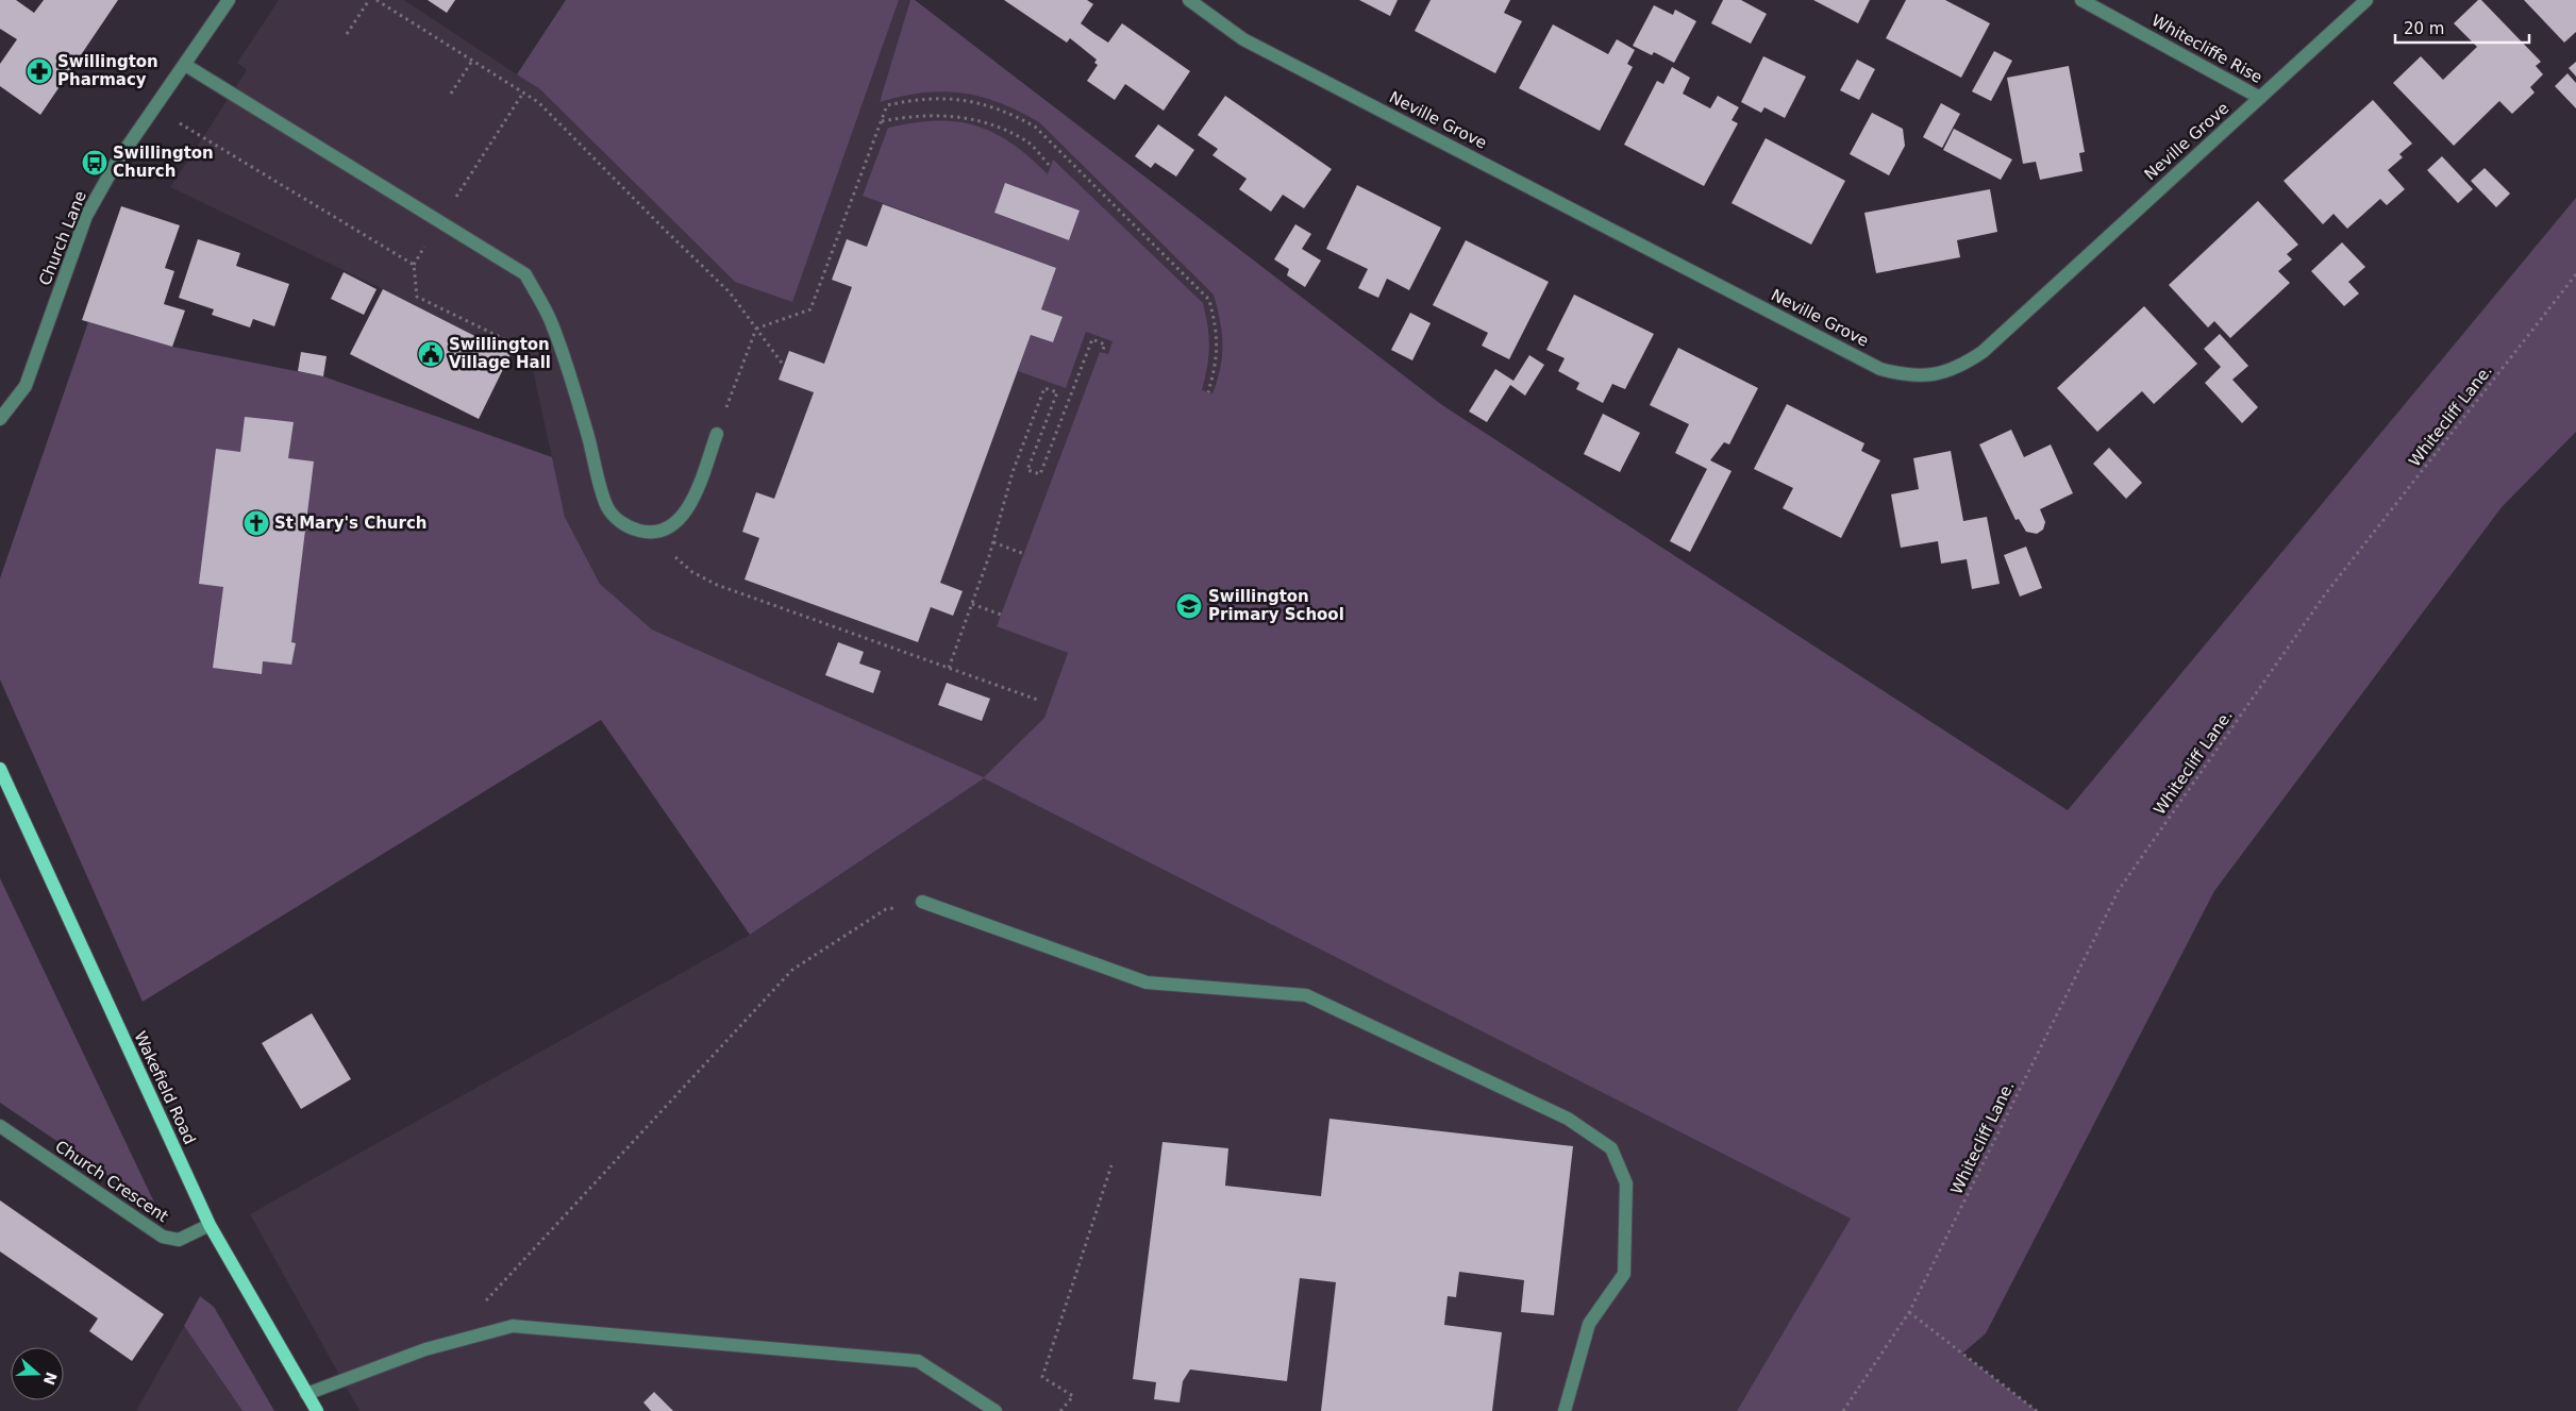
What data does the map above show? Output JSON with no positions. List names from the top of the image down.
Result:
{
  "streets": {
    "main road": ["Wakefield Road"],
    "street": [
      "Whitecliffe Rise",
      "Neville Grove",
      "Church Lane",
      "Church Crescent"
    ],
    "path": ["Whitecliff Lane."]
  },
  "crossings": [
    ["Whitecliffe Rise", "Neville Grove"],
    ["Wakefield Road", "Church Crescent"]
  ],
  "places": {
    "pharmacy": ["Swillington Pharmacy"],
    "bus stop": ["Swillington Church"],
    "public building": ["Swillington Village Hall"],
    "church": ["St Mary's Church"],
    "school or university": ["Swillington Primary School"]
  },
  "scale_bar": "20 m",
  "north": "right"
}
